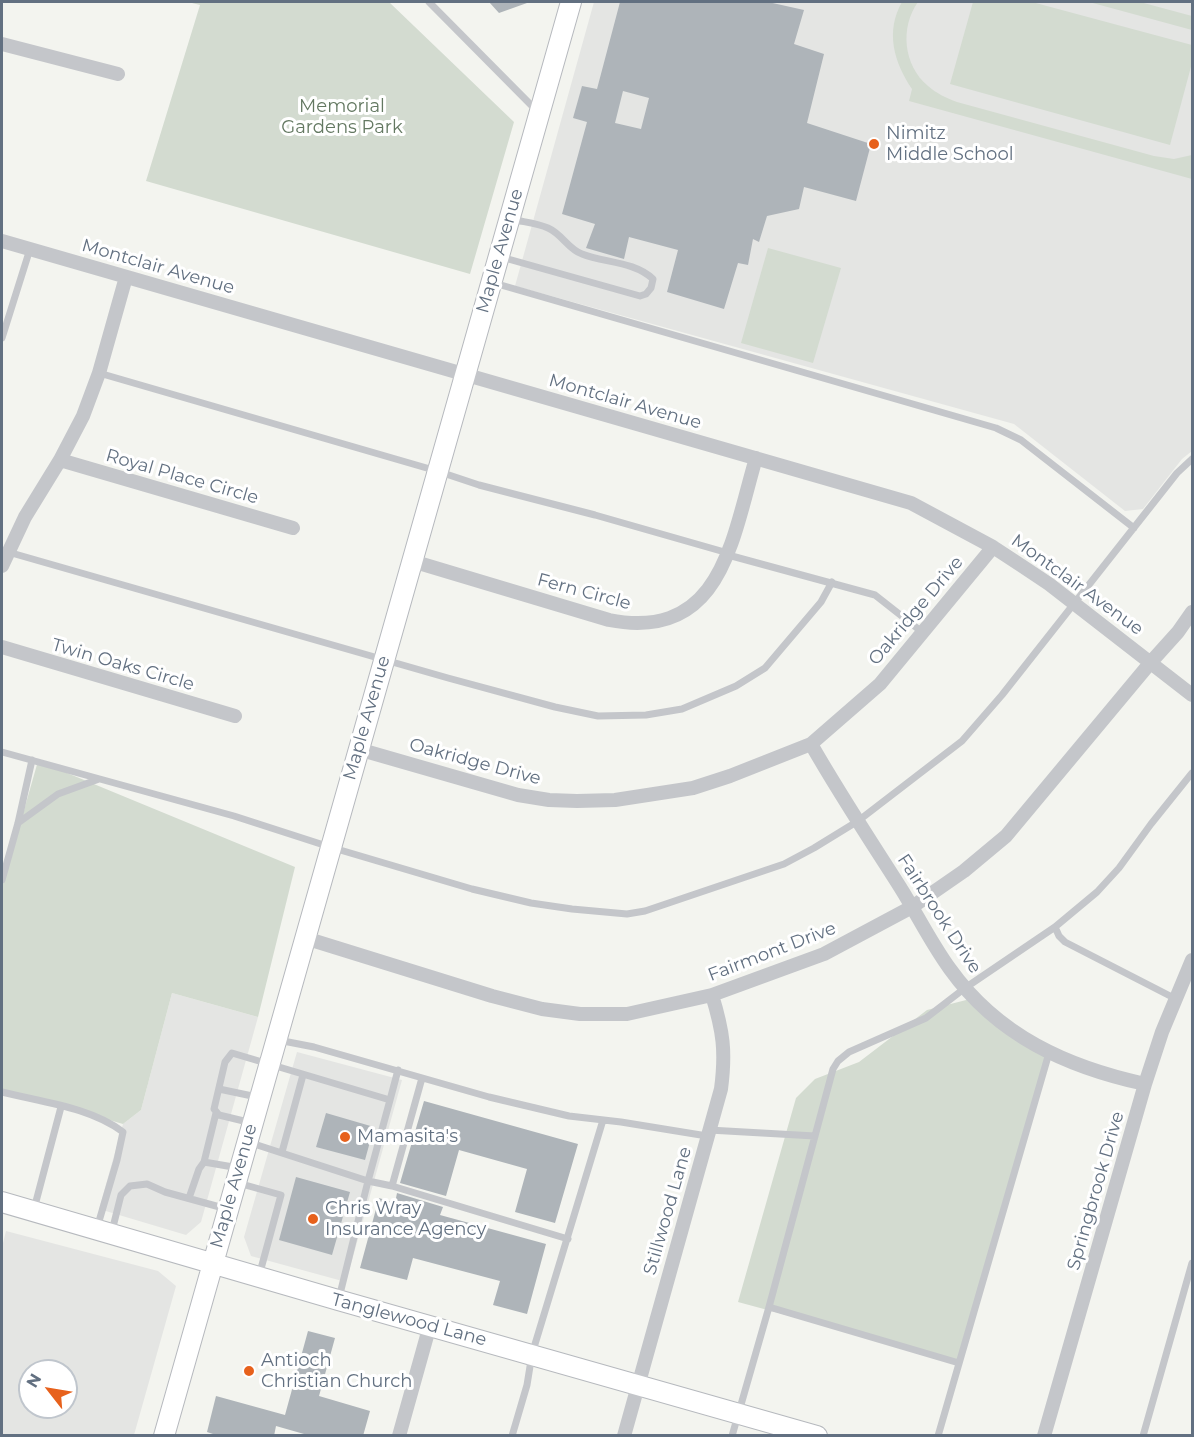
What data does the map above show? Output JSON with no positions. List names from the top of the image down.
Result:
{
  "streets": {
    "main road": ["Maple Avenue", "Tanglewood Lane"],
    "street": [
      "Montclair Avenue",
      "Royal Place Circle",
      "Fern Circle",
      "Oakridge Drive",
      "Twin Oaks Circle",
      "Fairbrook Drive",
      "Fairmont Drive",
      "Springbrook Drive",
      "Stillwood Lane"
    ]
  },
  "crossings": [
    ["Maple Avenue", "Montclair Avenue"],
    ["Maple Avenue", "Fern Circle"],
    ["Maple Avenue", "Oakridge Drive"],
    ["Maple Avenue", "Fairmont Drive"],
    ["Maple Avenue", "Tanglewood Lane"],
    ["Montclair Avenue", "Fern Circle"],
    ["Montclair Avenue", "Oakridge Drive"],
    ["Montclair Avenue", "Fairmont Drive"],
    ["Oakridge Drive", "Fairbrook Drive"],
    ["Fairbrook Drive", "Fairmont Drive"],
    ["Fairbrook Drive", "Springbrook Drive"],
    ["Fairmont Drive", "Stillwood Lane"],
    ["Stillwood Lane", "Tanglewood Lane"]
  ],
  "parks": ["Memorial Gardens Park"],
  "places": [
    "Nimitz Middle School",
    "Mamasita's",
    "Chris Wray Insurance Agency",
    "Antioch Christian Church"
  ],
  "north": "top left"
}
